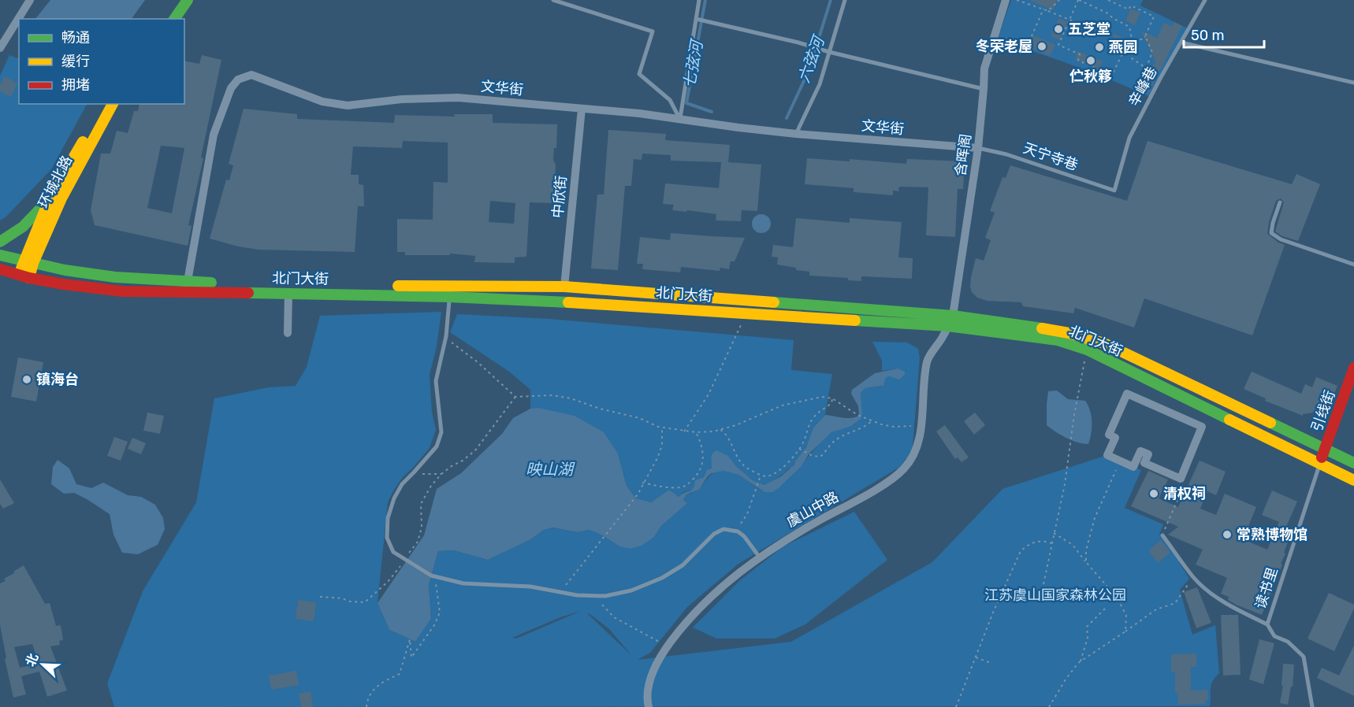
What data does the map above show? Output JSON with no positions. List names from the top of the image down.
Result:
{
  "streets": {
    "main road": ["环城北路", "北门大街", "引线街"],
    "street": [
      "文华街",
      "含晖阁",
      "中欣街",
      "虞山中路"
    ],
    "lane": ["辛峰巷", "天宁寺巷", "读书里"]
  },
  "crossings": [
    ["辛峰巷", "天宁寺巷"],
    ["文华街", "含晖阁"],
    ["文华街", "天宁寺巷"],
    ["文华街", "中欣街"],
    ["文华街", "北门大街"],
    ["含晖阁", "天宁寺巷"],
    ["含晖阁", "北门大街"],
    ["含晖阁", "虞山中路"],
    ["环城北路", "北门大街"],
    ["中欣街", "北门大街"],
    ["北门大街", "引线街"],
    ["北门大街", "虞山中路"],
    ["北门大街", "读书里"],
    ["引线街", "读书里"]
  ],
  "water": ["六弦河", "七弦河", "映山湖"],
  "parks": ["江苏虞山国家森林公园"],
  "places": [
    "五芝堂",
    "冬荣老屋",
    "燕园",
    "伫秋簃",
    "镇海台",
    "清权祠",
    "常熟博物馆"
  ],
  "legend": ["畅通", "缓行", "拥堵"],
  "scale_bar": "50 m",
  "north": "top left"
}
